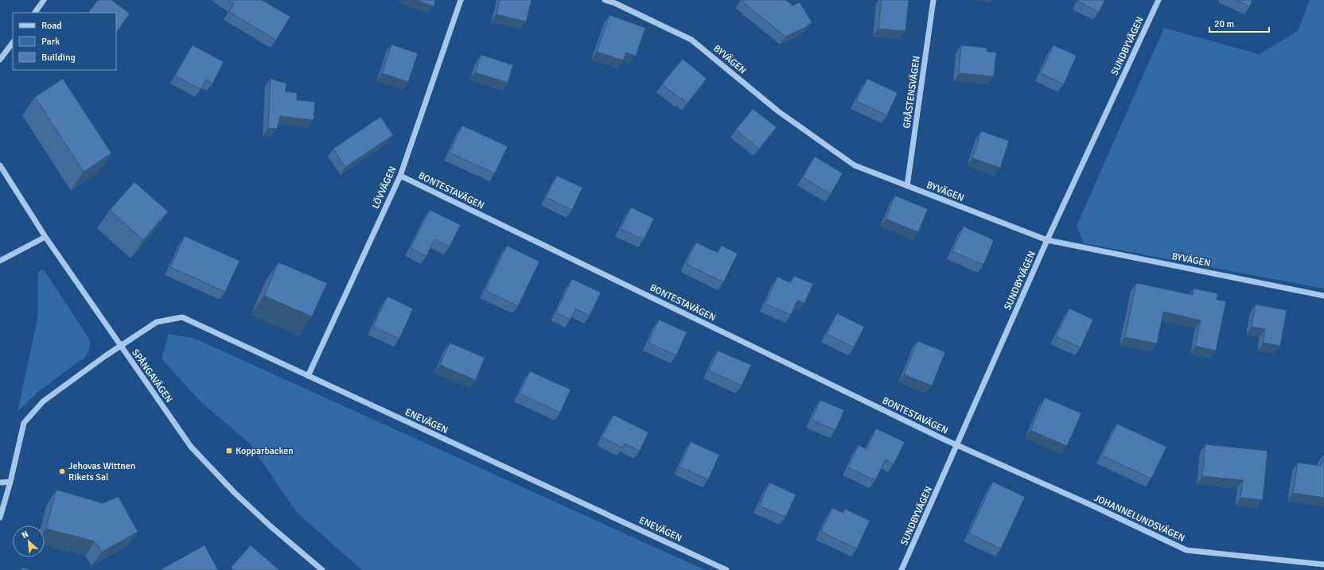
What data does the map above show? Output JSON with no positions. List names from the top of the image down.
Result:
{
  "streets": {
    "street": [
      "SUNDBYVÄGEN",
      "BYVÄGEN",
      "GRÅSTENSVÄGEN",
      "LÖVVÄGEN",
      "BONTESTAVÄGEN",
      "SPÅNGAVÄGEN",
      "ENEVÄGEN",
      "JOHANNELUNDSVÄGEN"
    ]
  },
  "crossings": [
    ["SUNDBYVÄGEN", "BYVÄGEN"],
    ["SUNDBYVÄGEN", "BONTESTAVÄGEN"],
    ["SUNDBYVÄGEN", "JOHANNELUNDSVÄGEN"],
    ["BYVÄGEN", "GRÅSTENSVÄGEN"],
    ["LÖVVÄGEN", "BONTESTAVÄGEN"],
    ["LÖVVÄGEN", "ENEVÄGEN"],
    ["BONTESTAVÄGEN", "JOHANNELUNDSVÄGEN"],
    ["SPÅNGAVÄGEN", "ENEVÄGEN"]
  ],
  "places": {
    "transit": ["Kopparbacken"],
    "other": ["Jehovas Wittnen Rikets Sal"]
  },
  "legend": ["Road", "Park", "Building"],
  "scale_bar": "20 m",
  "north": "top left"
}
